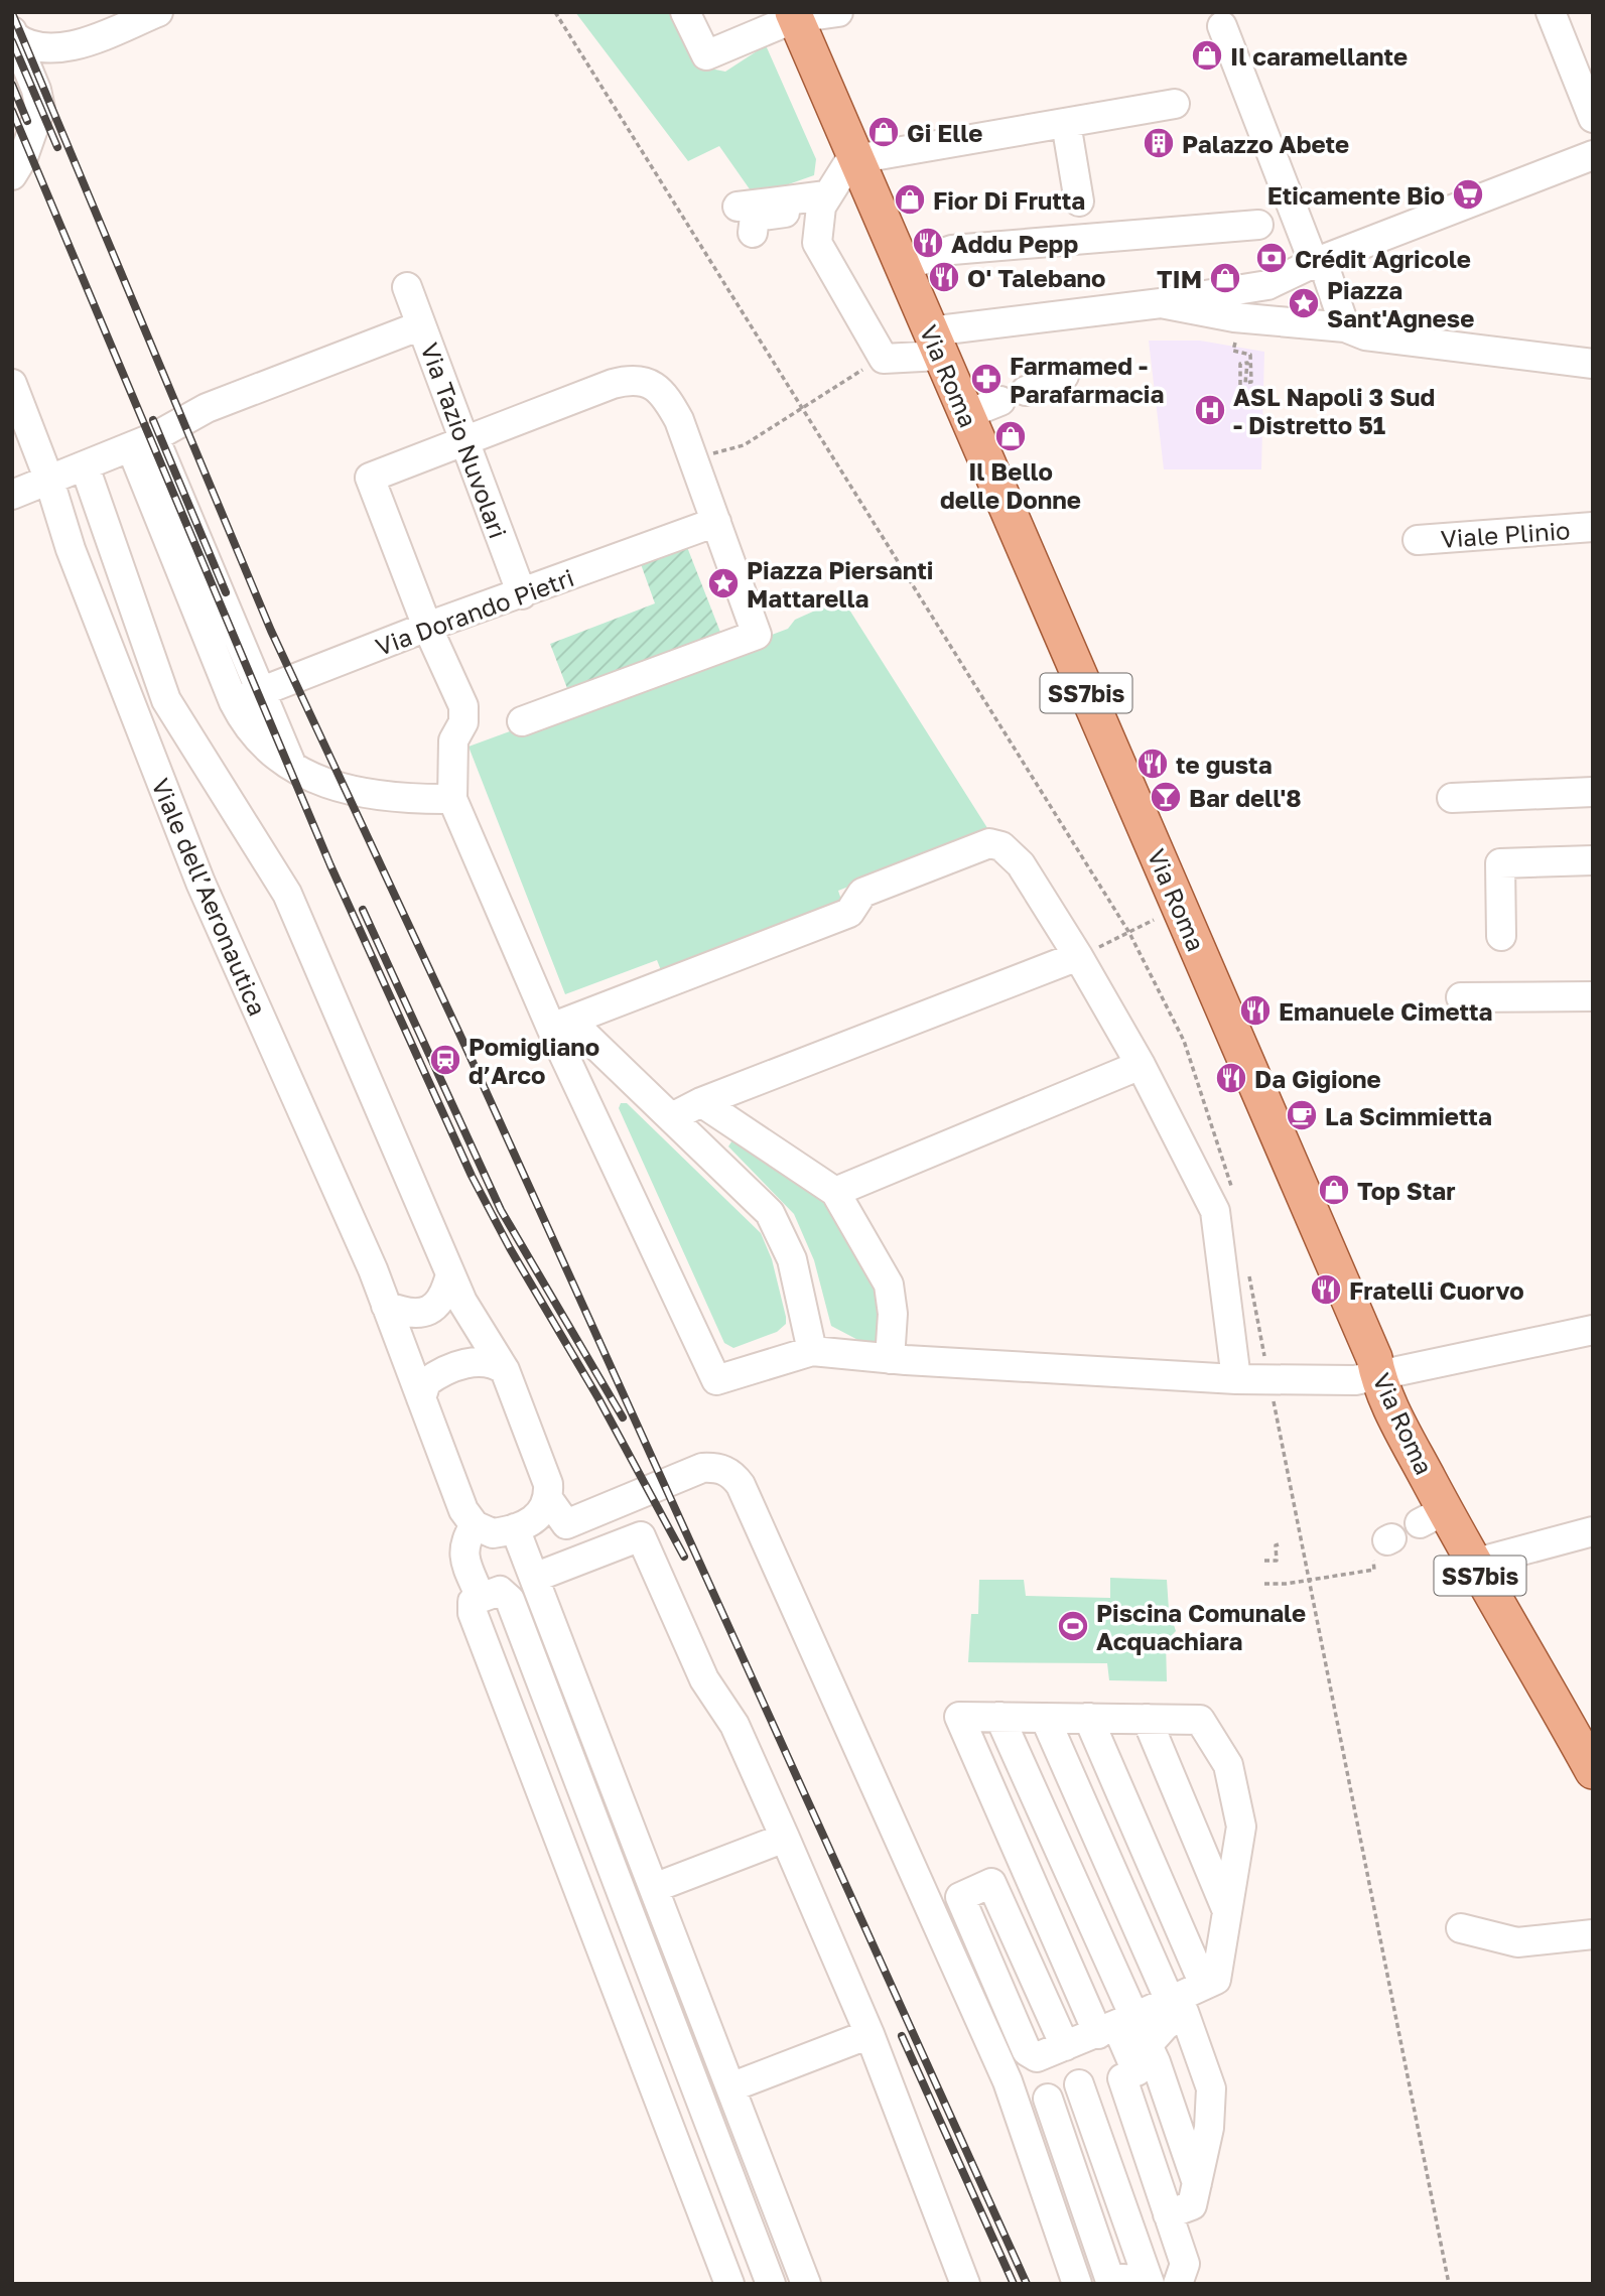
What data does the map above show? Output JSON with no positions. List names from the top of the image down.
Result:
{
  "streets": {
    "main road": ["Via Roma", "SS7bis"],
    "street": [
      "Via Tazio Nuvolari",
      "Viale Plinio",
      "Via Dorando Pietri",
      "Viale dell’Aeronautica"
    ]
  },
  "crossings": [
    ["Via Tazio Nuvolari", "Via Dorando Pietri"]
  ],
  "places": {
    "shop": [
      "Il caramellante",
      "Gi Elle",
      "Fior Di Frutta",
      "TIM",
      "Il Bello delle Donne",
      "Top Star"
    ],
    "building": ["Palazzo Abete"],
    "supermarket": ["Eticamente Bio"],
    "restaurant": [
      "Addu Pepp",
      "O' Talebano",
      "te gusta",
      "Emanuele Cimetta",
      "Da Gigione",
      "Fratelli Cuorvo"
    ],
    "bank": ["Crédit Agricole"],
    "place": ["Piazza Sant'Agnese", "Piazza Piersanti Mattarella"],
    "pharmacy": ["Farmamed - Parafarmacia"],
    "hospital": ["ASL Napoli 3 Sud - Distretto 51"],
    "bar": ["Bar dell'8"],
    "station": ["Pomigliano d’Arco"],
    "cafe": ["La Scimmietta"],
    "sports": ["Piscina Comunale Acquachiara"]
  }
}
